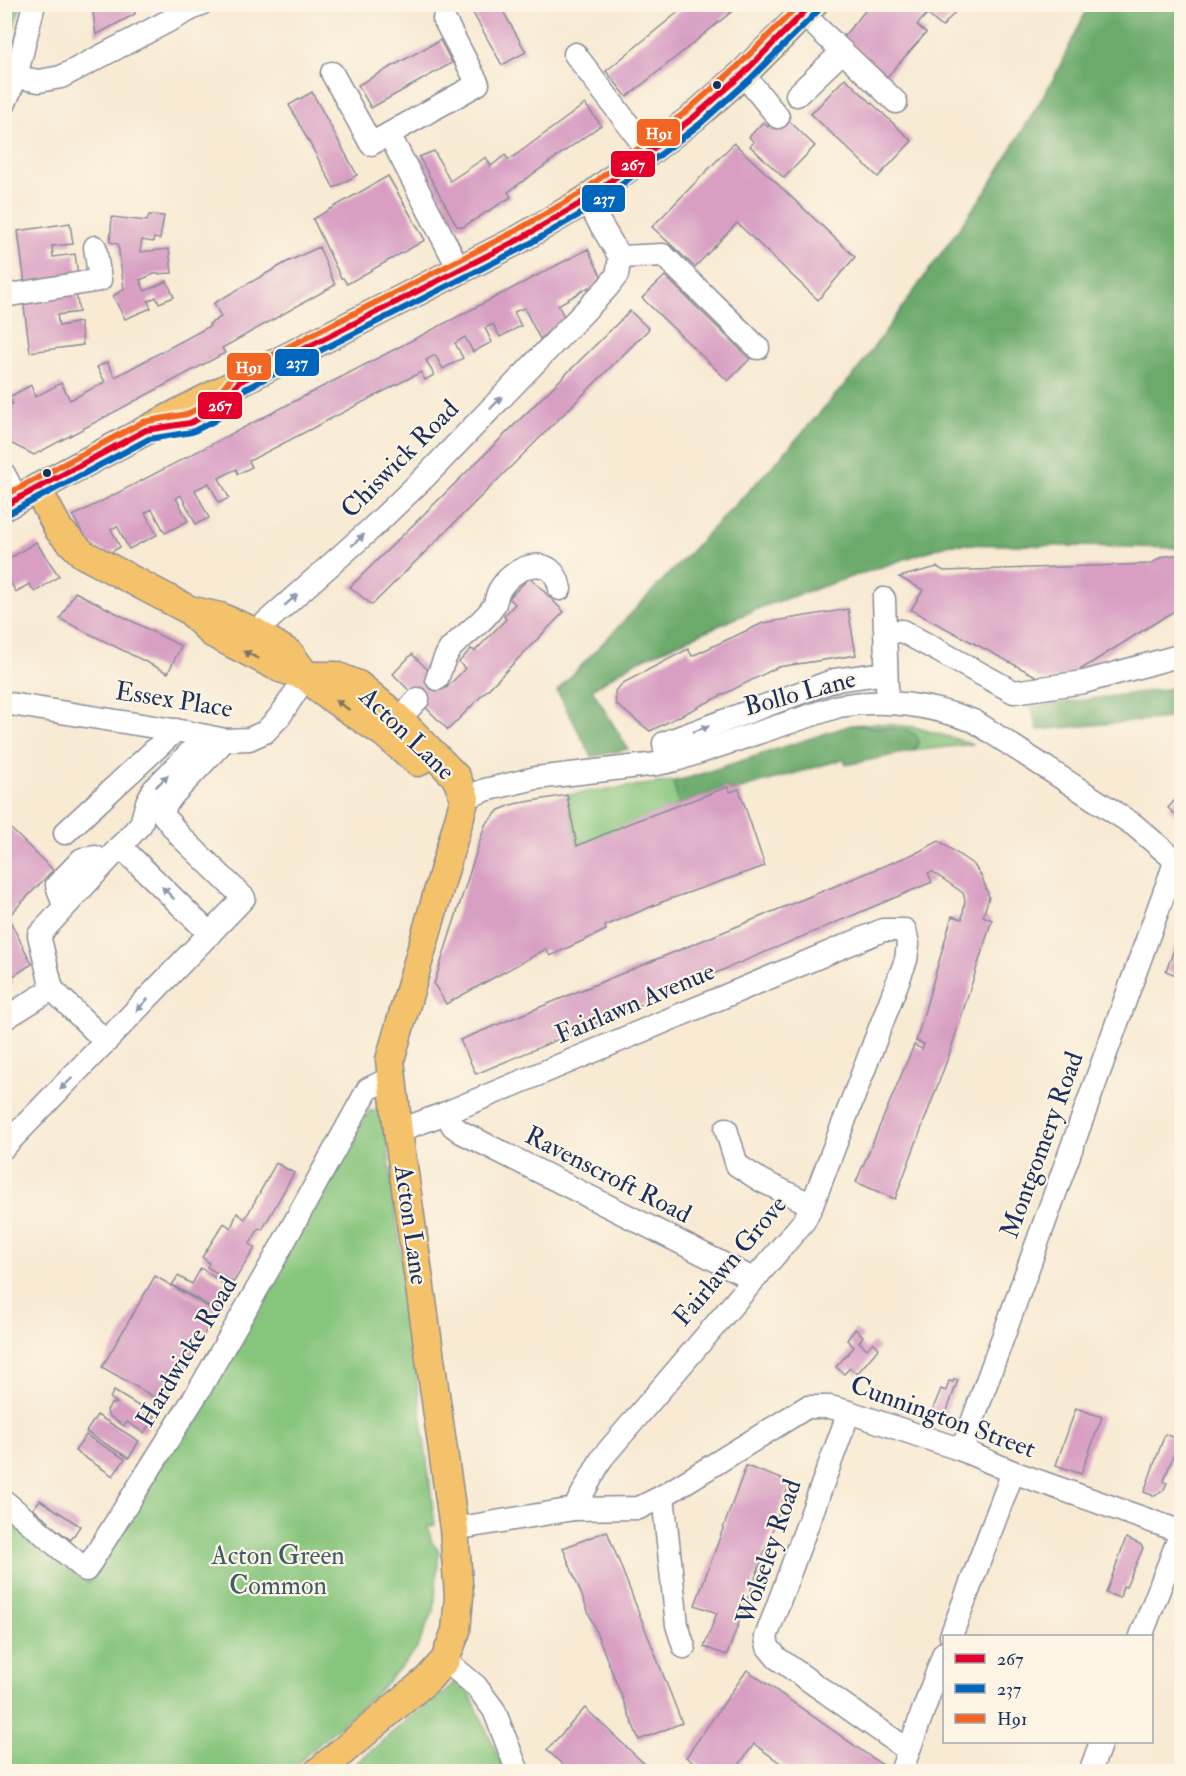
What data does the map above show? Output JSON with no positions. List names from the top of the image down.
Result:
{
  "streets": {
    "main road": ["Acton Lane"],
    "street": [
      "Chiswick Road",
      "Bollo Lane",
      "Essex Place",
      "Fairlawn Avenue",
      "Montgomery Road",
      "Ravenscroft Road",
      "Fairlawn Grove",
      "Hardwicke Road",
      "Cunnington Street",
      "Wolseley Road"
    ]
  },
  "crossings": [
    ["Chiswick Road", "Acton Lane"],
    ["Bollo Lane", "Acton Lane"],
    ["Bollo Lane", "Montgomery Road"],
    ["Essex Place", "Acton Lane"],
    ["Acton Lane", "Fairlawn Avenue"],
    ["Acton Lane", "Hardwicke Road"],
    ["Acton Lane", "Cunnington Street"],
    ["Fairlawn Avenue", "Ravenscroft Road"],
    ["Fairlawn Avenue", "Fairlawn Grove"],
    ["Montgomery Road", "Cunnington Street"],
    ["Ravenscroft Road", "Fairlawn Grove"],
    ["Fairlawn Grove", "Cunnington Street"],
    ["Cunnington Street", "Wolseley Road"]
  ],
  "one_way": ["Chiswick Road"],
  "parks": ["Acton Green Common"],
  "lines": ["transit line 267", "transit line H91", "transit line 237"],
  "legend": ["267", "237", "H91"]
}
